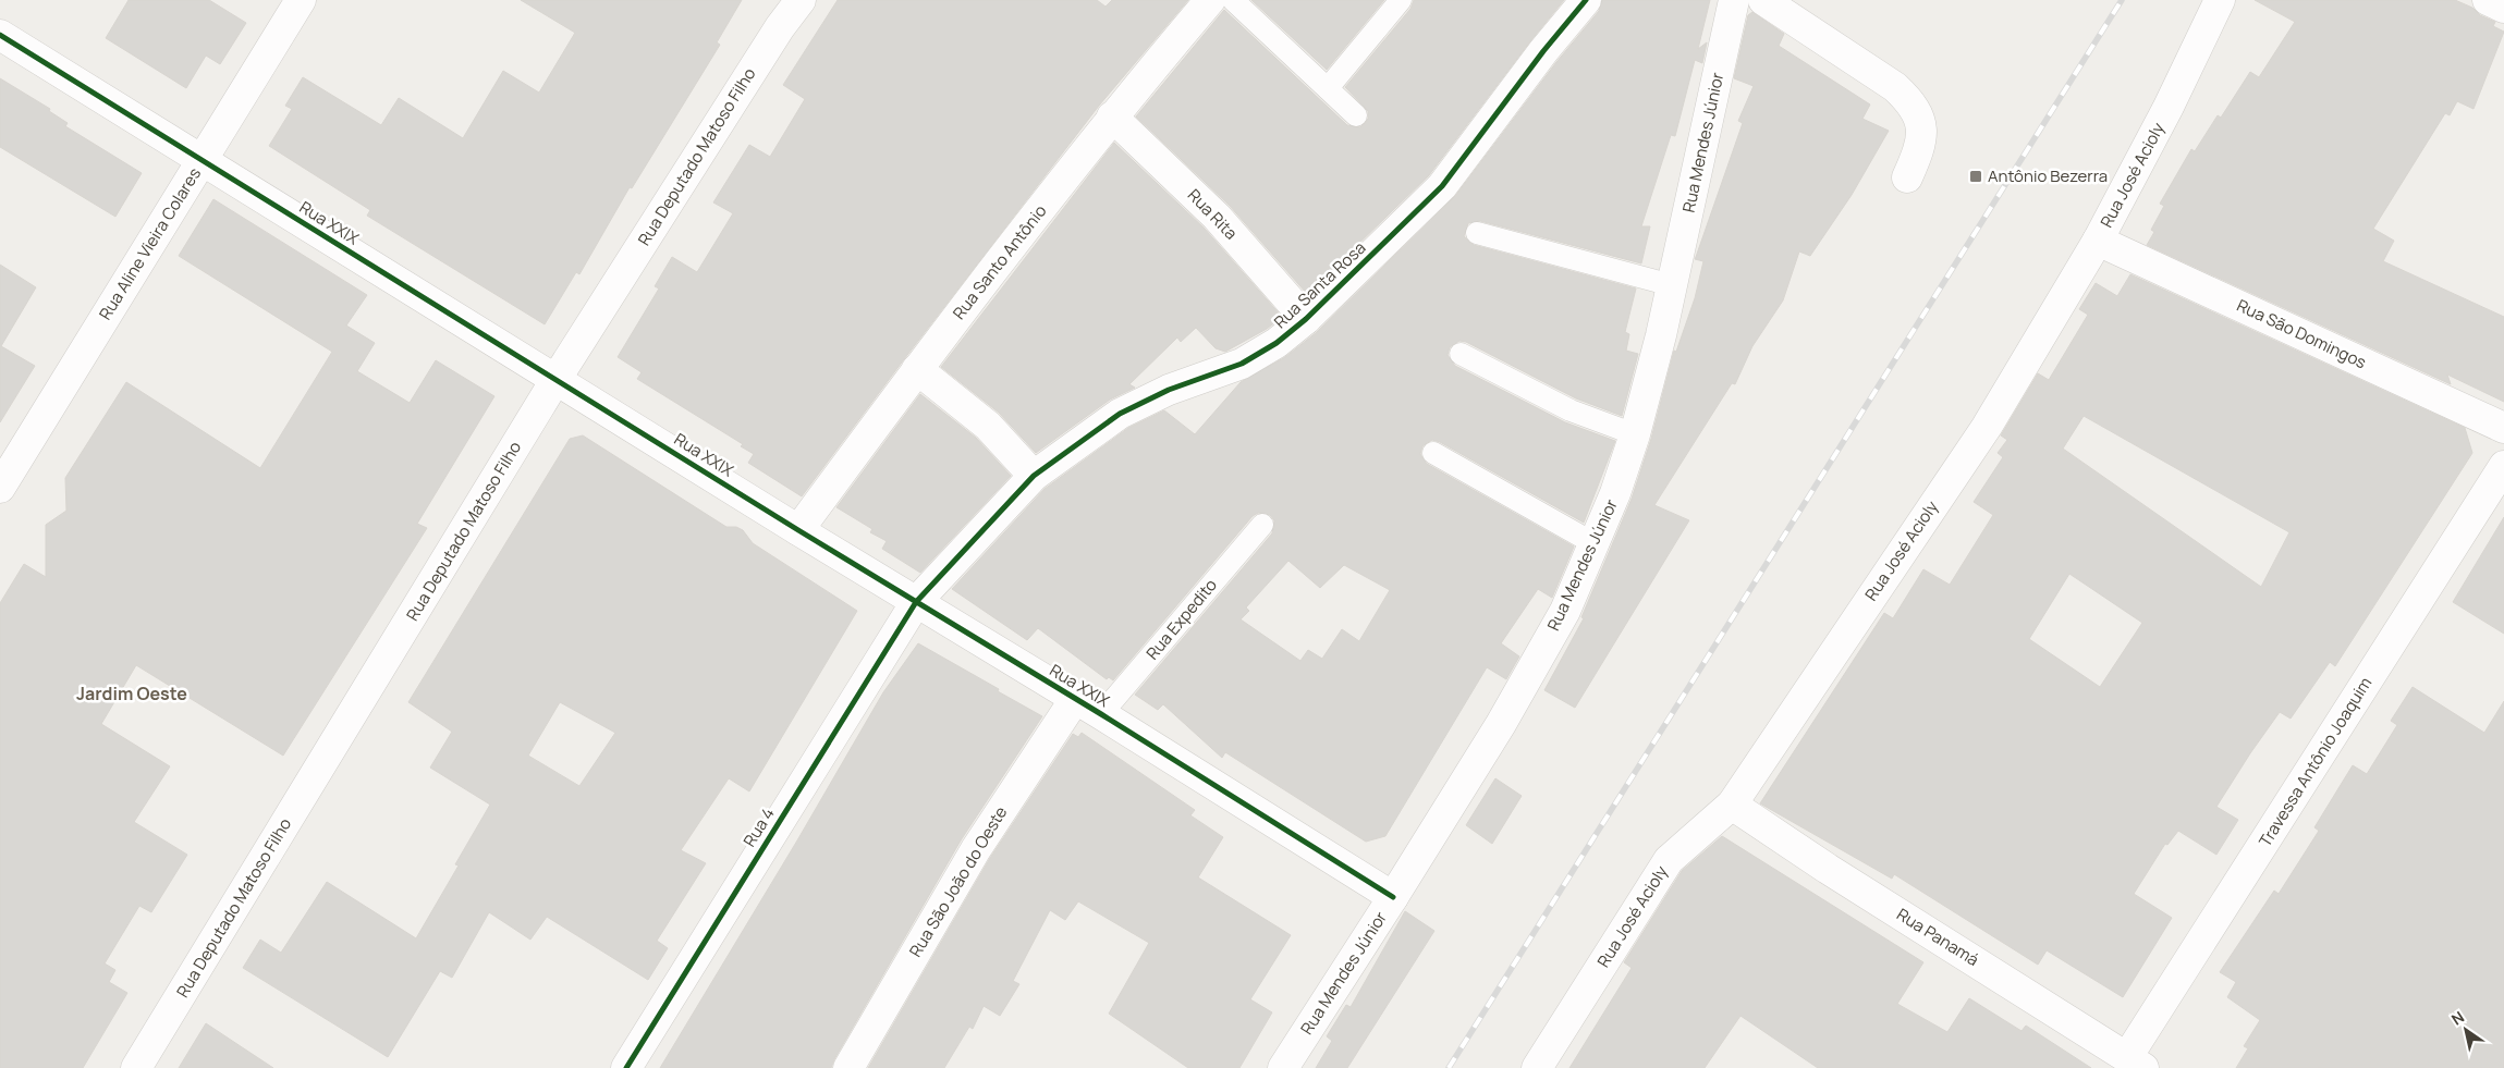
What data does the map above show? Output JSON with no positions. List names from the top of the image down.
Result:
{
  "streets": {
    "street": [
      "Rua Mendes Júnior",
      "Rua Deputado Matoso Filho",
      "Rua José Acioly",
      "Rua Rita",
      "Rua XXIX",
      "Rua Aline Vieira Colares",
      "Rua Santo Antônio",
      "Rua Santa Rosa",
      "Rua São Domingos",
      "Travessa Antônio Joaquim",
      "Rua 4",
      "Rua São João do Oeste",
      "Rua Panamá"
    ],
    "lane": ["Rua Expedito"]
  },
  "crossings": [
    ["Rua Mendes Júnior", "Rua XXIX"],
    ["Rua Deputado Matoso Filho", "Rua XXIX"],
    ["Rua José Acioly", "Rua São Domingos"],
    ["Rua José Acioly", "Rua Panamá"],
    ["Rua Rita", "Rua Santo Antônio"],
    ["Rua Rita", "Rua Santa Rosa"],
    ["Rua XXIX", "Rua Aline Vieira Colares"],
    ["Rua XXIX", "Rua Santo Antônio"],
    ["Rua XXIX", "Rua Santa Rosa"],
    ["Rua XXIX", "Rua Expedito"],
    ["Rua XXIX", "Rua 4"],
    ["Rua XXIX", "Rua São João do Oeste"],
    ["Rua Santa Rosa", "Rua 4"],
    ["Travessa Antônio Joaquim", "Rua Panamá"]
  ],
  "districts": ["Jardim Oeste"],
  "places": {
    "transit": ["Antônio Bezerra"]
  },
  "north": "top left"
}
